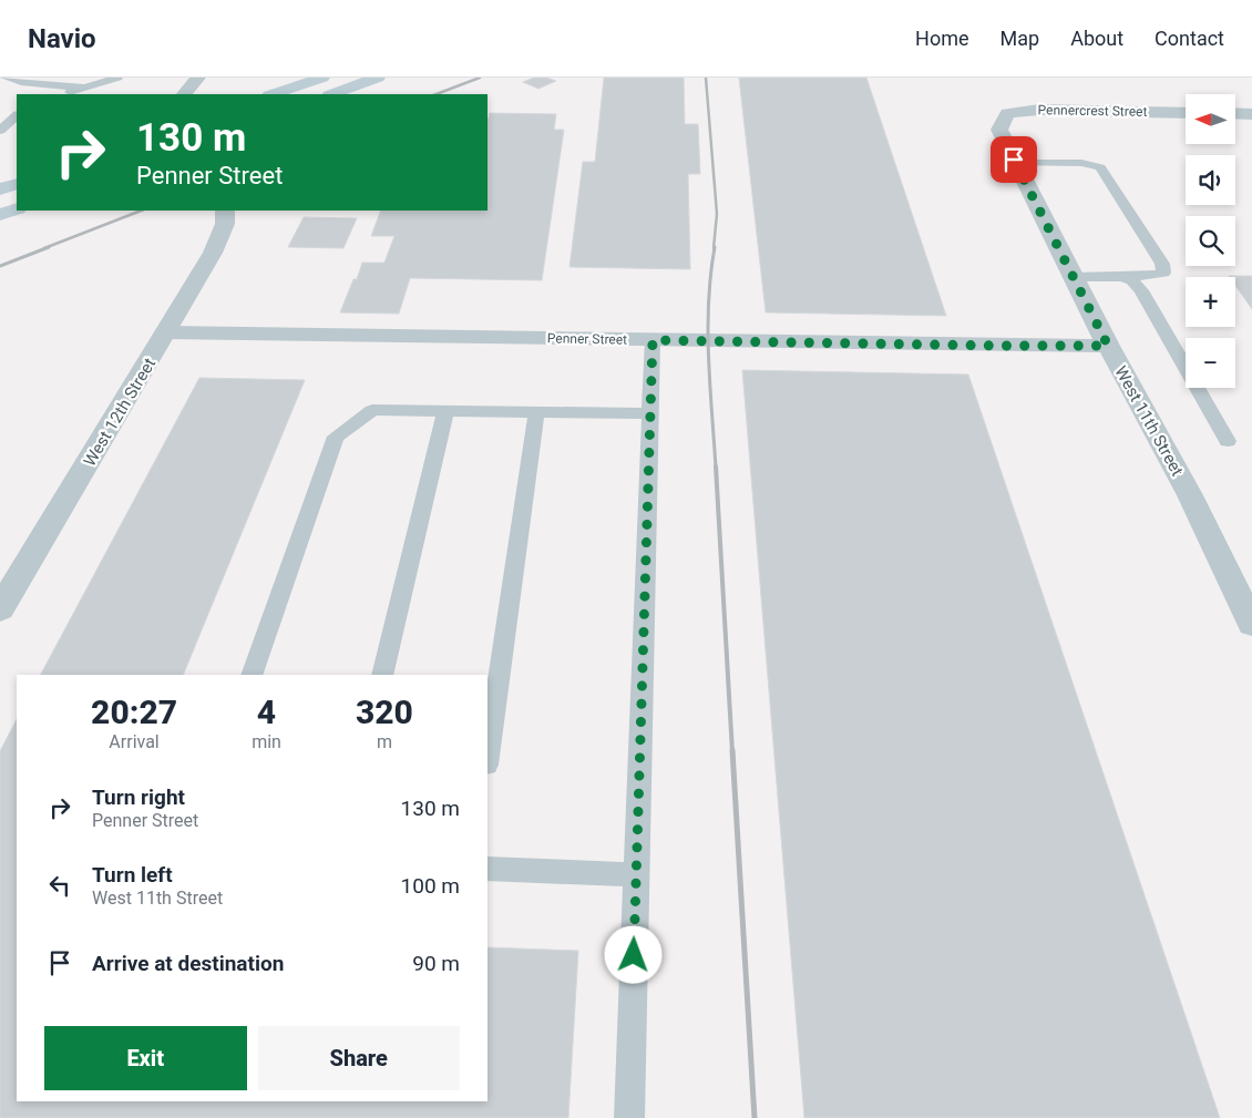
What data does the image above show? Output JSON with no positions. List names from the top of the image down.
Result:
{
  "streets": {
    "street": [
      "Pennercrest Street",
      "Penner Street",
      "West 12th Street",
      "West 11th Street"
    ]
  },
  "crossings": [
    ["Pennercrest Street", "West 11th Street"],
    ["Penner Street", "West 12th Street"],
    ["Penner Street", "West 11th Street"]
  ],
  "north": "left",
  "page": {
    "header": "Navio",
    "nav": [
      "Home",
      "Map",
      "About",
      "Contact"
    ],
    "map_buttons": ["+", "−"],
    "turn": ["130 m", "Penner Street"],
    "eta": [
      "20:27",
      "Arrival",
      "4",
      "min",
      "320",
      "m"
    ],
    "list": [
      {
        "name": "Turn right",
        "note": "Penner Street",
        "value": "130 m"
      },
      {
        "name": "Turn left",
        "note": "West 11th Street",
        "value": "100 m"
      },
      {
        "name": "Arrive at destination",
        "value": "90 m"
      }
    ],
    "buttons": ["Exit", "Share"]
  }
}
